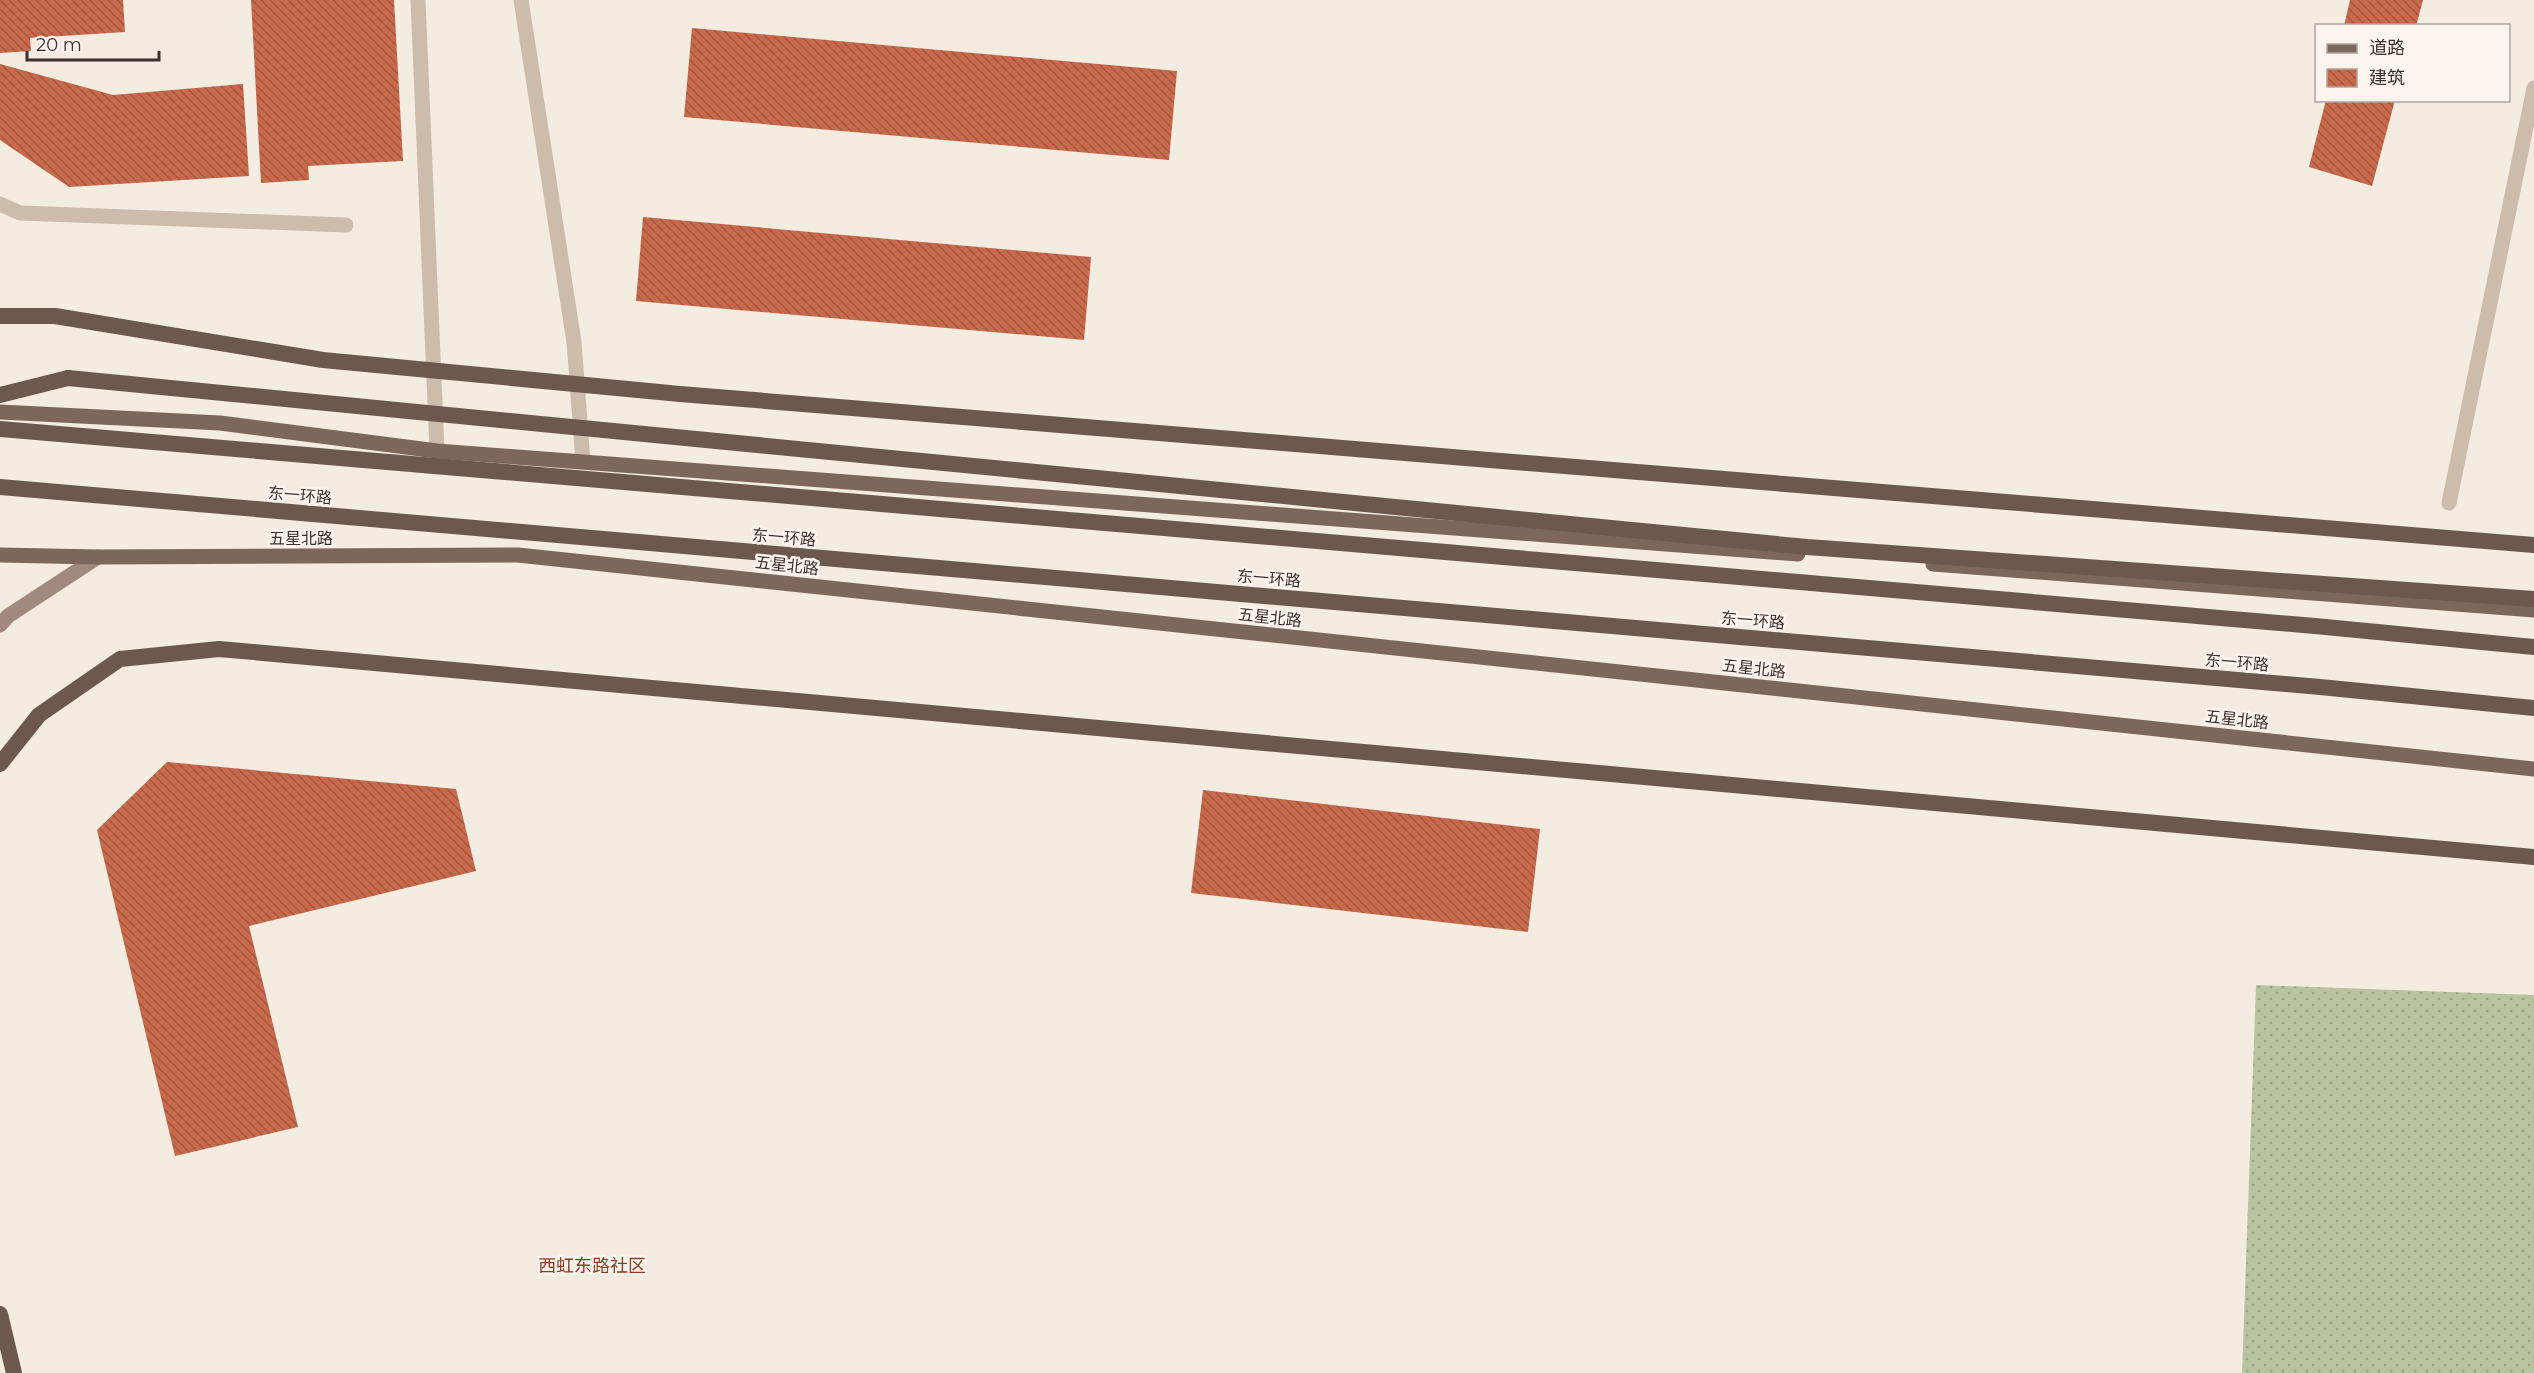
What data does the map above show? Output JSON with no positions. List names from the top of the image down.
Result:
{
  "streets": {
    "highway": ["东一环路"],
    "main road": ["五星北路"]
  },
  "districts": ["西虹东路社区"],
  "legend": ["道路", "建筑"],
  "scale_bar": "20 m"
}
